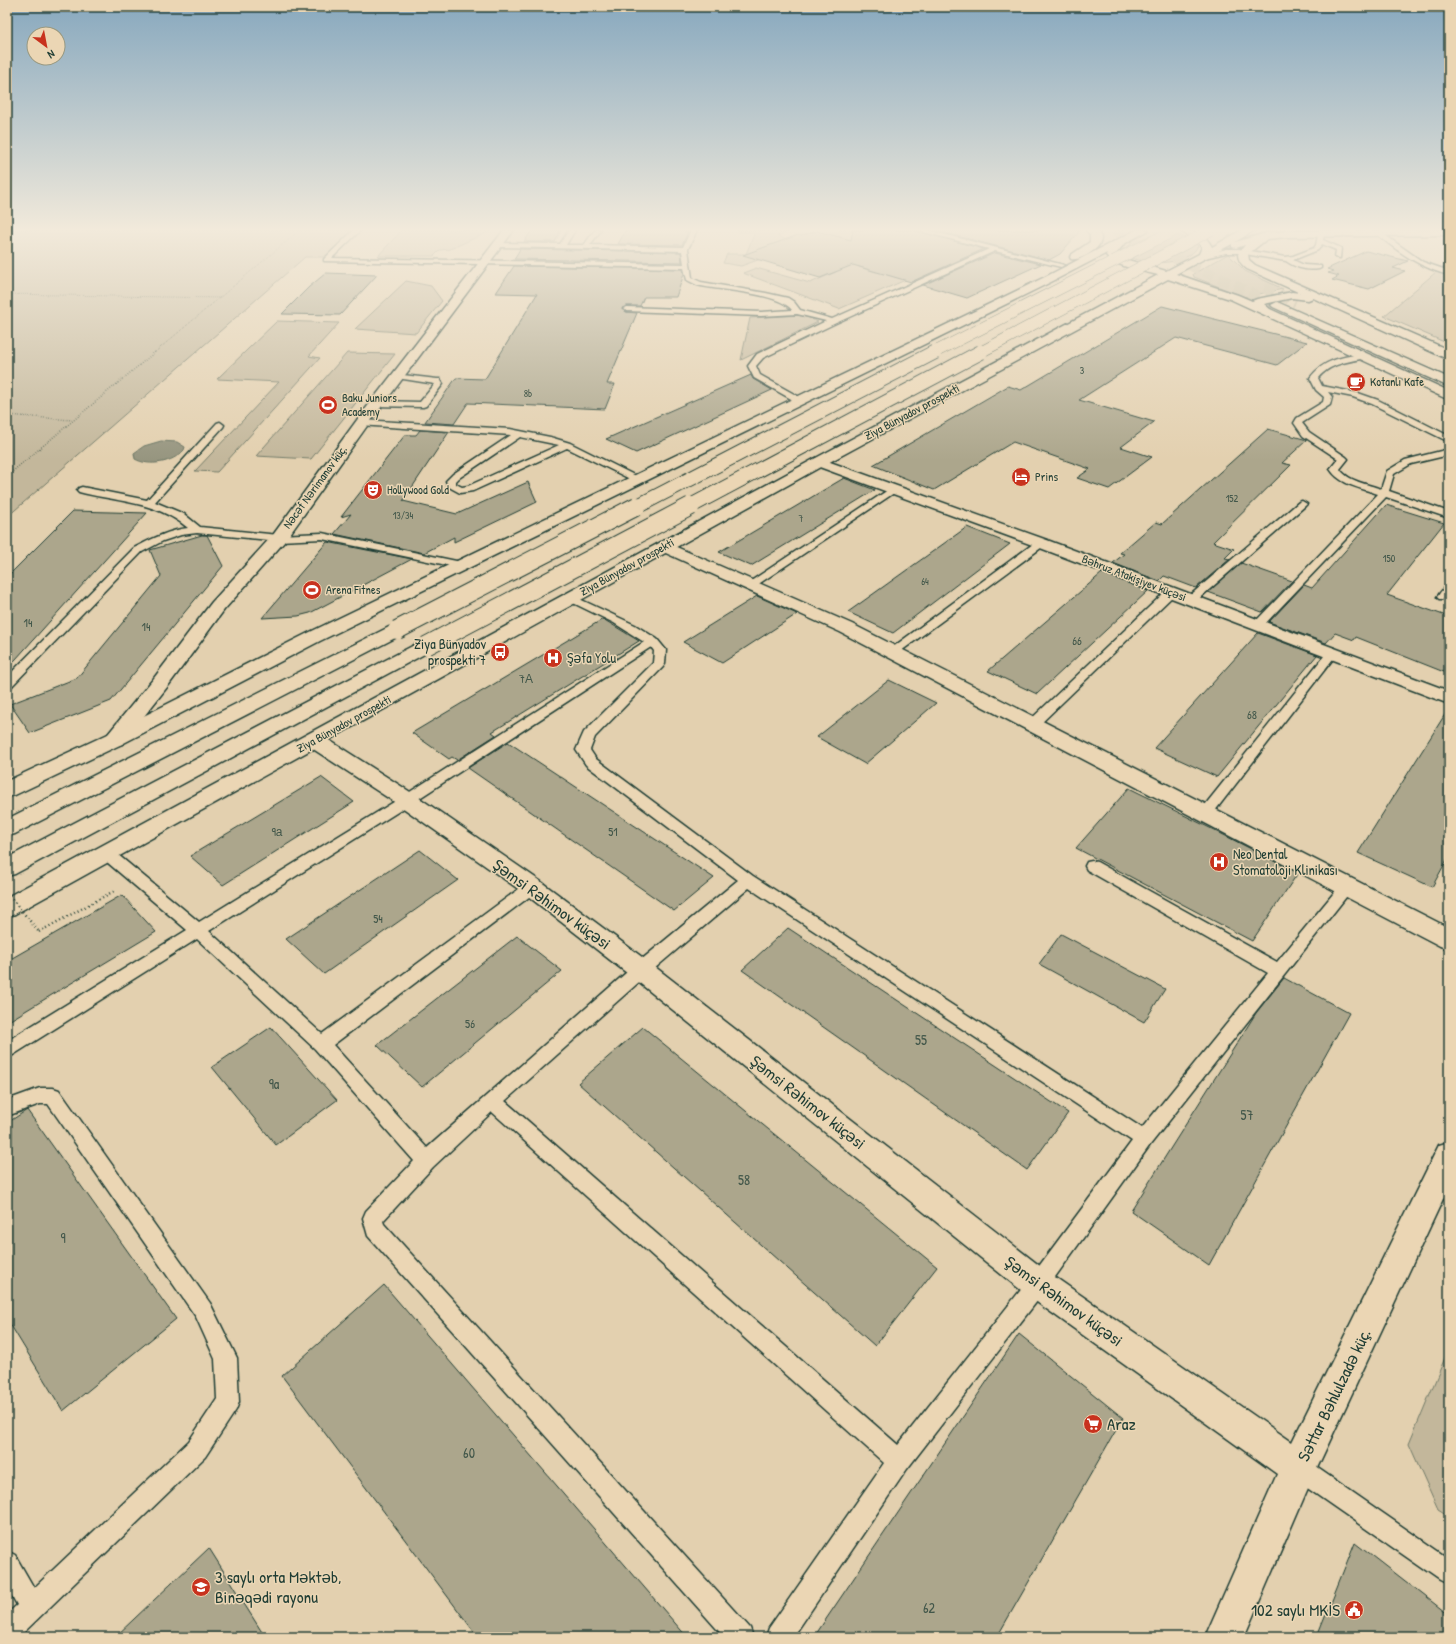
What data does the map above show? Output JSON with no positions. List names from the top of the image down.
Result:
{
  "streets": {
    "main road": [
      "Ziya Bünyadov prospekti",
      "Nəcəf Nərimanov küç.",
      "Bəhruz Atakişiyev küçəsi",
      "Şəmsi Rəhimov küçəsi",
      "Səttar Bəhlulzadə küç."
    ]
  },
  "crossings": [
    ["Ziya Bünyadov prospekti", "Bəhruz Atakişiyev küçəsi"],
    ["Ziya Bünyadov prospekti", "Şəmsi Rəhimov küçəsi"],
    ["Şəmsi Rəhimov küçəsi", "Səttar Bəhlulzadə küç."]
  ],
  "places": {
    "cafe": ["Kotanlı Kafe"],
    "sports": ["Baku Juniors Academy", "Arena Fitnes"],
    "hotel": ["Prins"],
    "theatre": ["Hollywood Gold"],
    "bus stop": ["Ziya Bünyadov prospekti 7"],
    "hospital": ["Şəfa Yolu", "Neo Dental Stomatoloji Klinikası"],
    "supermarket": ["Araz"],
    "school or university": ["3 saylı orta Məktəb, Binəqədi rayonu"],
    "public building": ["102 saylı MKİS"]
  },
  "house_numbers": [
    "3",
    "8b",
    "152",
    "13/34",
    "7",
    "150",
    "64",
    "14",
    "14",
    "66",
    "7А",
    "68",
    "9а",
    "51",
    "54",
    "56",
    "55",
    "9a",
    "57",
    "58",
    "9",
    "60",
    "62"
  ],
  "north": "bottom right"
}
